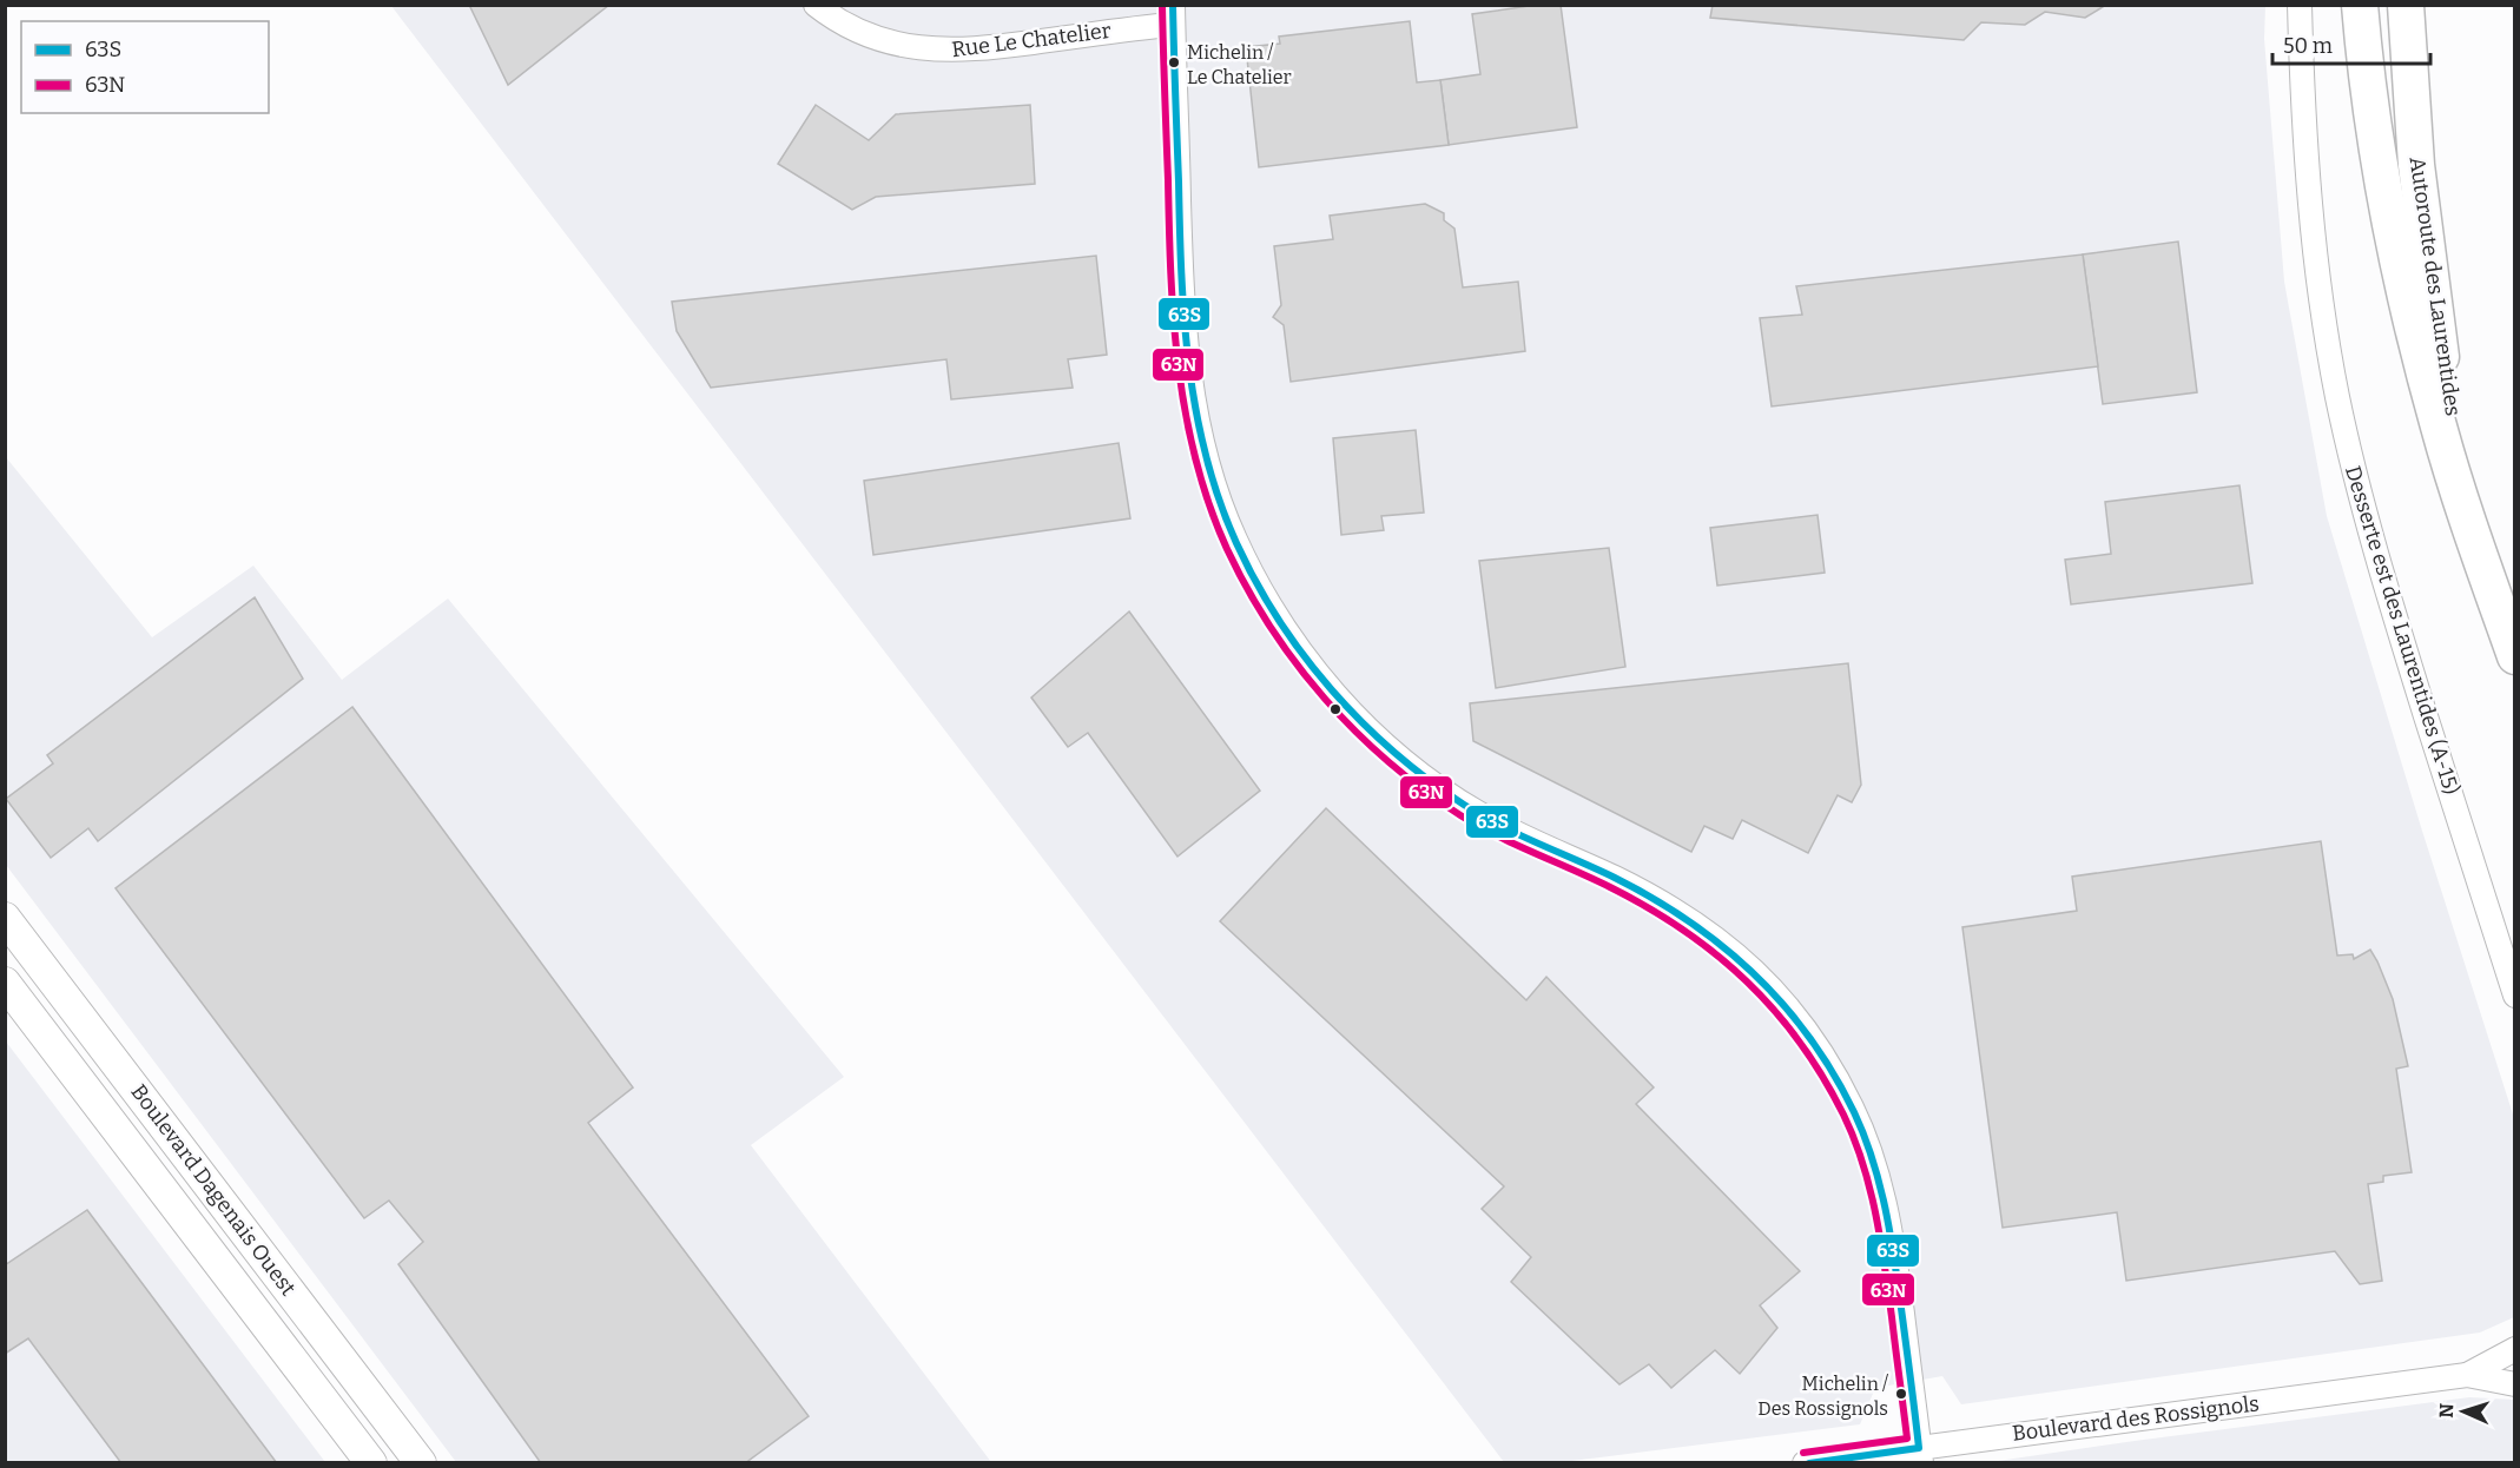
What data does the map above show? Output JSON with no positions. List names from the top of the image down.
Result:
{
  "streets": {
    "highway": ["Autoroute des Laurentides"],
    "main road": ["Boulevard Dagenais Ouest"],
    "street": ["Rue Le Chatelier", "Desserte est des Laurentides (A-15)", "Boulevard des Rossignols"]
  },
  "places": ["Michelin / Le Chatelier", "Michelin / Des Rossignols"],
  "lines": ["transit line 63S", "transit line 63N"],
  "legend": ["63S", "63N"],
  "scale_bar": "50 m",
  "north": "left"
}
